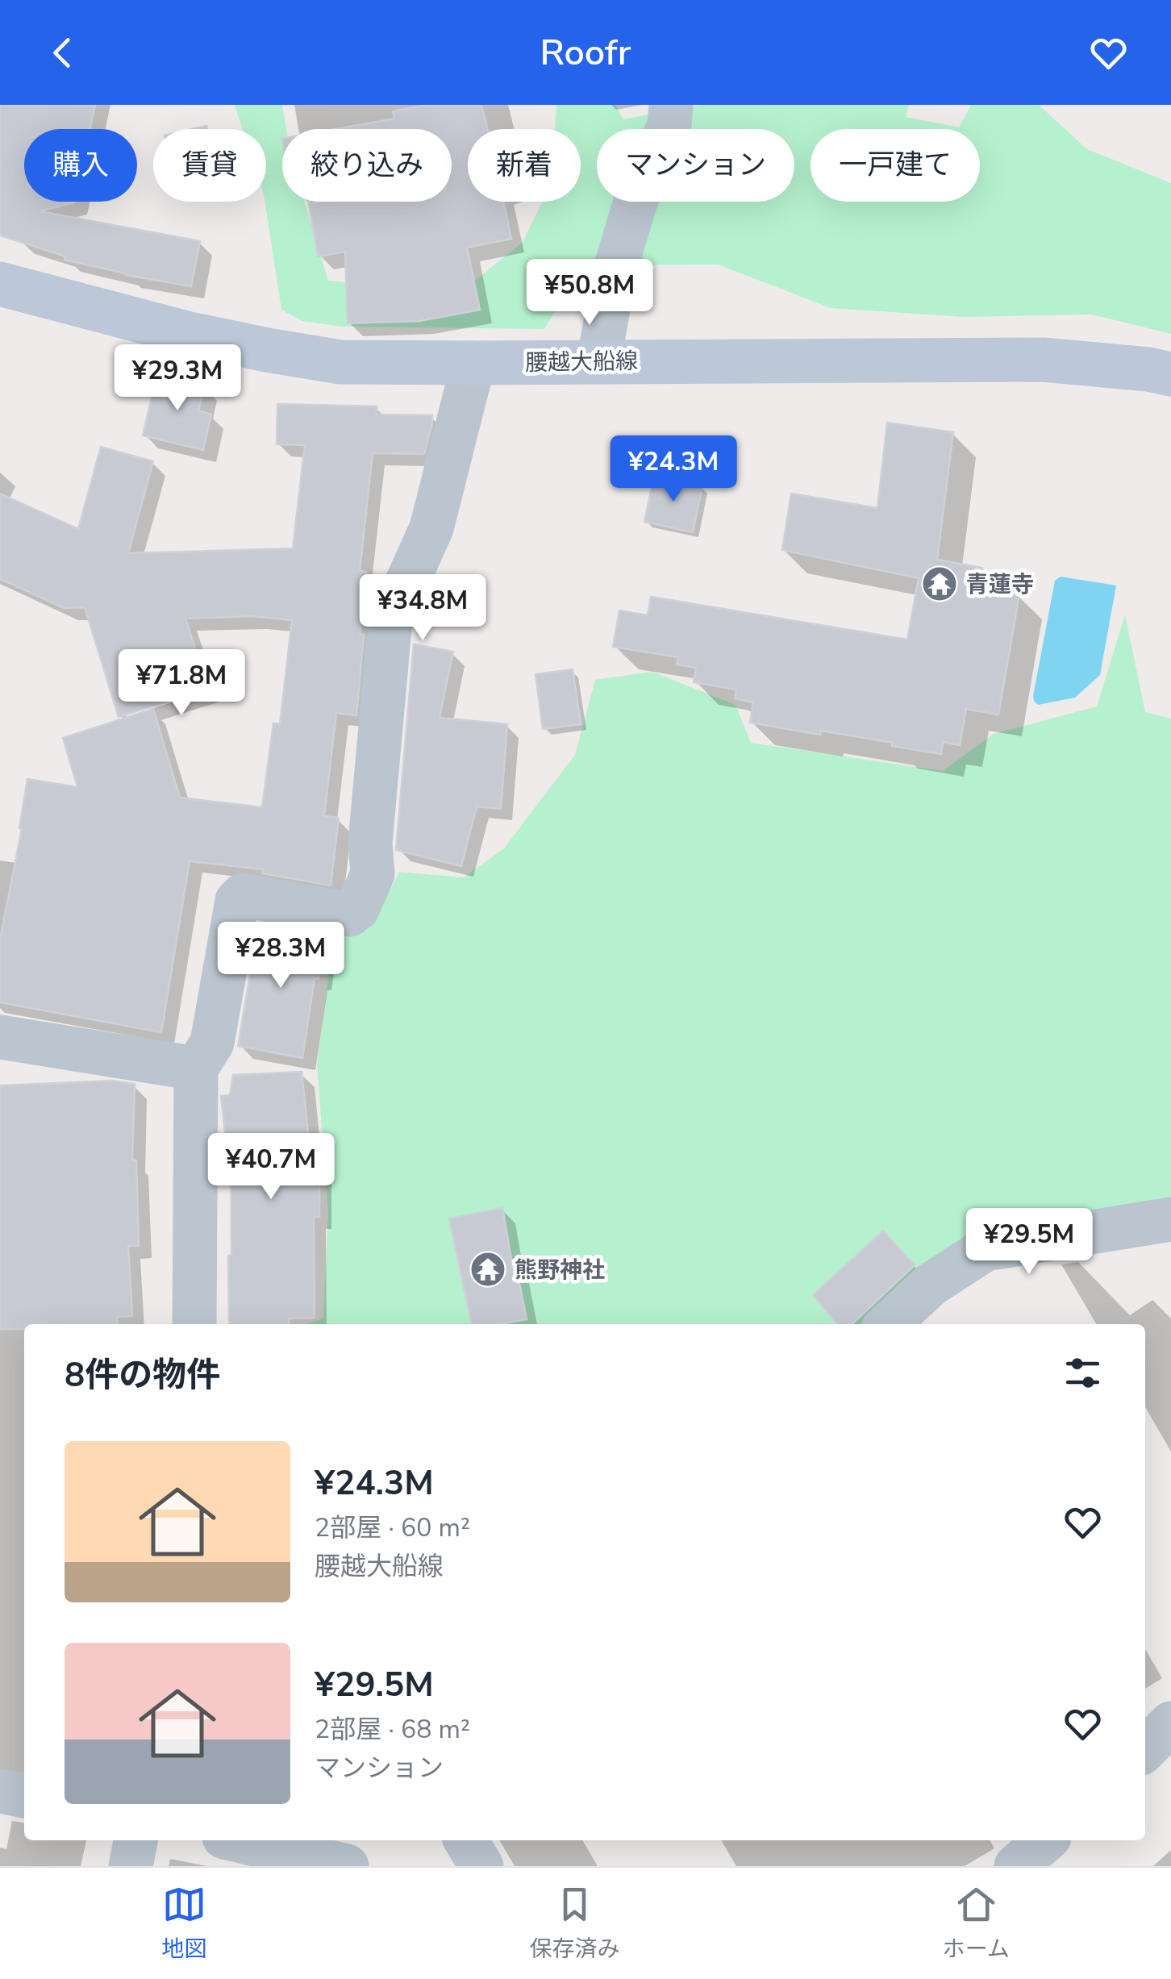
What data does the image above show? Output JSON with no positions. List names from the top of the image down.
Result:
{
  "streets": {
    "main road": ["腰越大船線"]
  },
  "places": {
    "temple": ["青蓮寺", "熊野神社"]
  },
  "page": {
    "header": "Roofr",
    "chip": [
      "購入",
      "賃貸",
      "絞り込み",
      "新着",
      "マンション",
      "一戸建て"
    ],
    "price": [
      "¥50.8M",
      "¥29.3M",
      "¥24.3M",
      "¥34.8M",
      "¥71.8M",
      "¥28.3M",
      "¥40.7M",
      "¥29.5M"
    ],
    "heading": "8件の物件",
    "list": [
      {
        "name": "¥24.3M",
        "note": "2部屋 · 60 m² · 腰越大船線"
      },
      {
        "name": "¥29.5M",
        "note": "2部屋 · 68 m² · マンション"
      }
    ],
    "tabs": ["地図", "保存済み", "ホーム"]
  }
}
